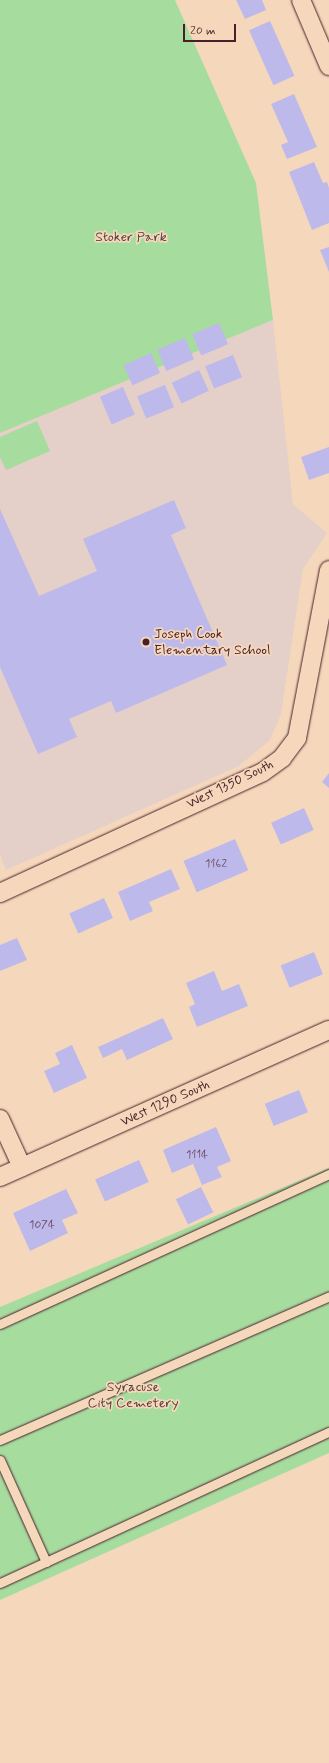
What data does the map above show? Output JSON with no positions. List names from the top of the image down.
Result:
{
  "streets": {
    "street": ["West 1350 South", "West 1290 South"]
  },
  "parks": ["Stoker Park", "Syracuse City Cemetery"],
  "places": ["Joseph Cook Elementary School"],
  "house_numbers": ["1162", "1114", "1074"],
  "scale_bar": "20 m"
}
